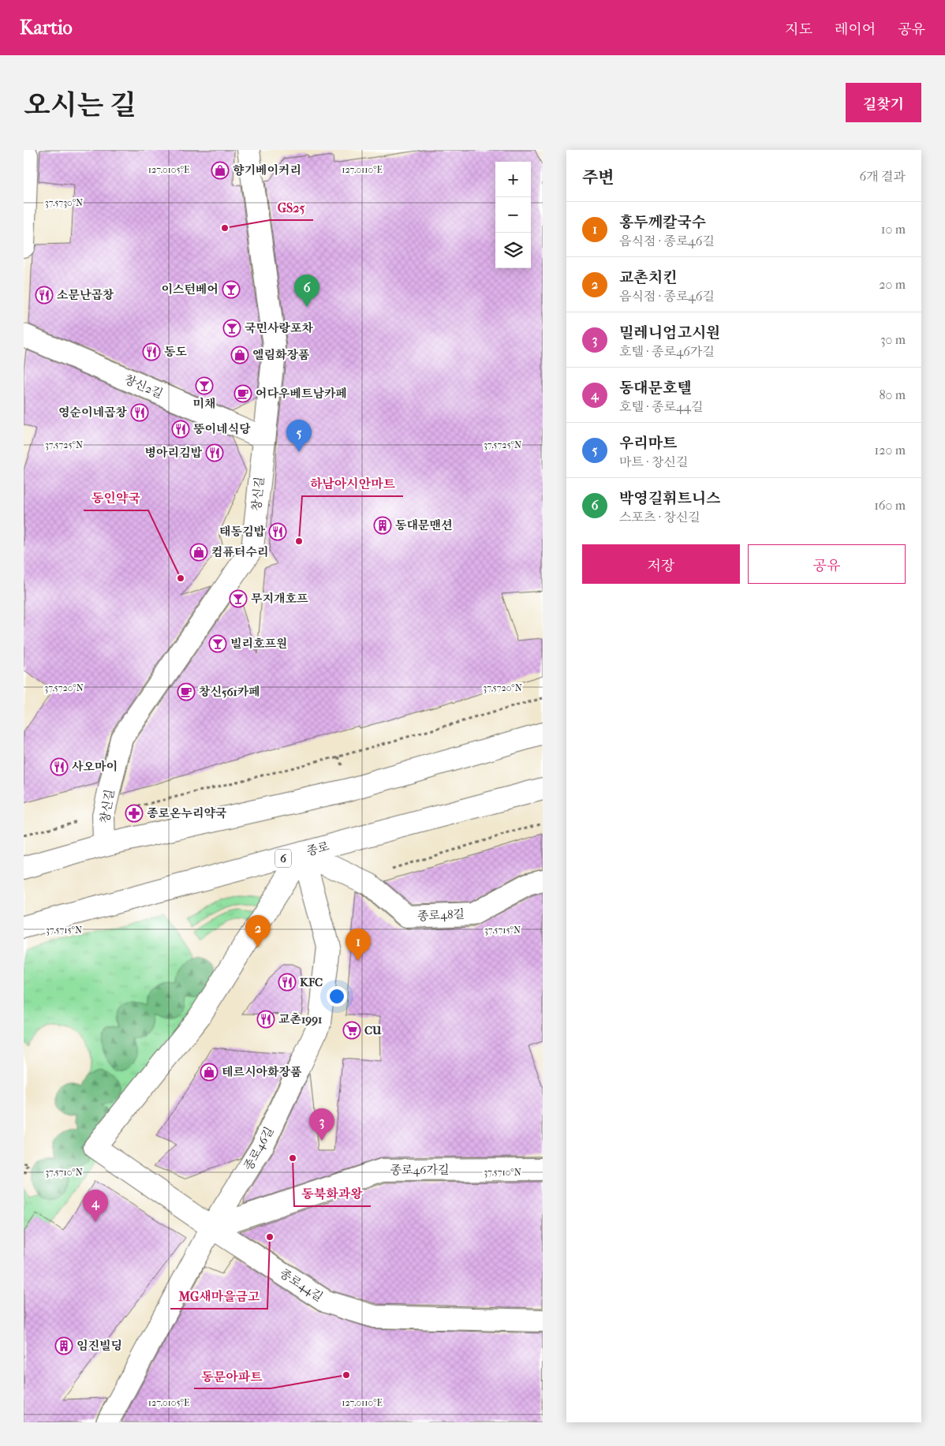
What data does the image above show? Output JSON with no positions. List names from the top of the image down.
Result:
{
  "streets": {
    "street": [
      "창신2길",
      "창신길",
      "종로",
      "6",
      "종로48길",
      "종로46길",
      "종로46가길",
      "종로44길"
    ]
  },
  "crossings": [
    ["창신2길", "창신길"],
    ["종로", "종로48길"],
    ["종로", "종로46길"],
    ["종로", "종로44길"],
    ["종로48길", "종로46길"],
    ["종로48길", "종로44길"],
    ["종로46길", "종로46가길"],
    ["종로46길", "종로44길"],
    ["종로46가길", "종로44길"]
  ],
  "places": {
    "shop": [
      "향기베이커리",
      "엘림화장품",
      "컴퓨터수리",
      "테르시아화장품"
    ],
    "other": [
      "GS25",
      "하남아시안마트",
      "동인약국",
      "동북화과왕",
      "MG새마을금고",
      "동문아파트"
    ],
    "bar": [
      "이스턴베어",
      "국민사랑포차",
      "미채",
      "무지개호프",
      "빌리호프원"
    ],
    "restaurant": [
      "소문난곱창",
      "동도",
      "영순이네곱창",
      "뚱이네식당",
      "병아리김밥",
      "태동김밥",
      "사오마이",
      "KFC",
      "교촌1991"
    ],
    "cafe": ["어다우베트남카페", "창신561카페"],
    "building": ["동대문맨션", "임진빌딩"],
    "pharmacy": ["종로온누리약국"],
    "supermarket": ["CU"]
  },
  "page": {
    "header": "Kartio",
    "nav": ["지도", "레이어", "공유"],
    "title": "오시는 길",
    "buttons": [
      "길찾기",
      ["저장", "공유"]
    ],
    "heading": ["주변", "6개 결과"],
    "map_buttons": ["+", "−"],
    "list": [
      {
        "mark": "1",
        "name": "홍두께칼국수",
        "note": "음식점 · 종로46길",
        "value": "10 m"
      },
      {
        "mark": "2",
        "name": "교촌치킨",
        "note": "음식점 · 종로46길",
        "value": "20 m"
      },
      {
        "mark": "3",
        "name": "밀레니엄고시원",
        "note": "호텔 · 종로46가길",
        "value": "30 m"
      },
      {
        "mark": "4",
        "name": "동대문호텔",
        "note": "호텔 · 종로44길",
        "value": "80 m"
      },
      {
        "mark": "5",
        "name": "우리마트",
        "note": "마트 · 창신길",
        "value": "120 m"
      },
      {
        "mark": "6",
        "name": "박영길휘트니스",
        "note": "스포츠 · 창신길",
        "value": "160 m"
      }
    ],
    "pins": [
      "6",
      "5",
      "2",
      "1",
      "3",
      "4"
    ]
  },
  "coordinates": [
    "127.0105°E",
    "127.0110°E",
    "37.5730°N",
    "37.5725°N",
    "37.5720°N",
    "37.5715°N",
    "37.5710°N"
  ]
}
